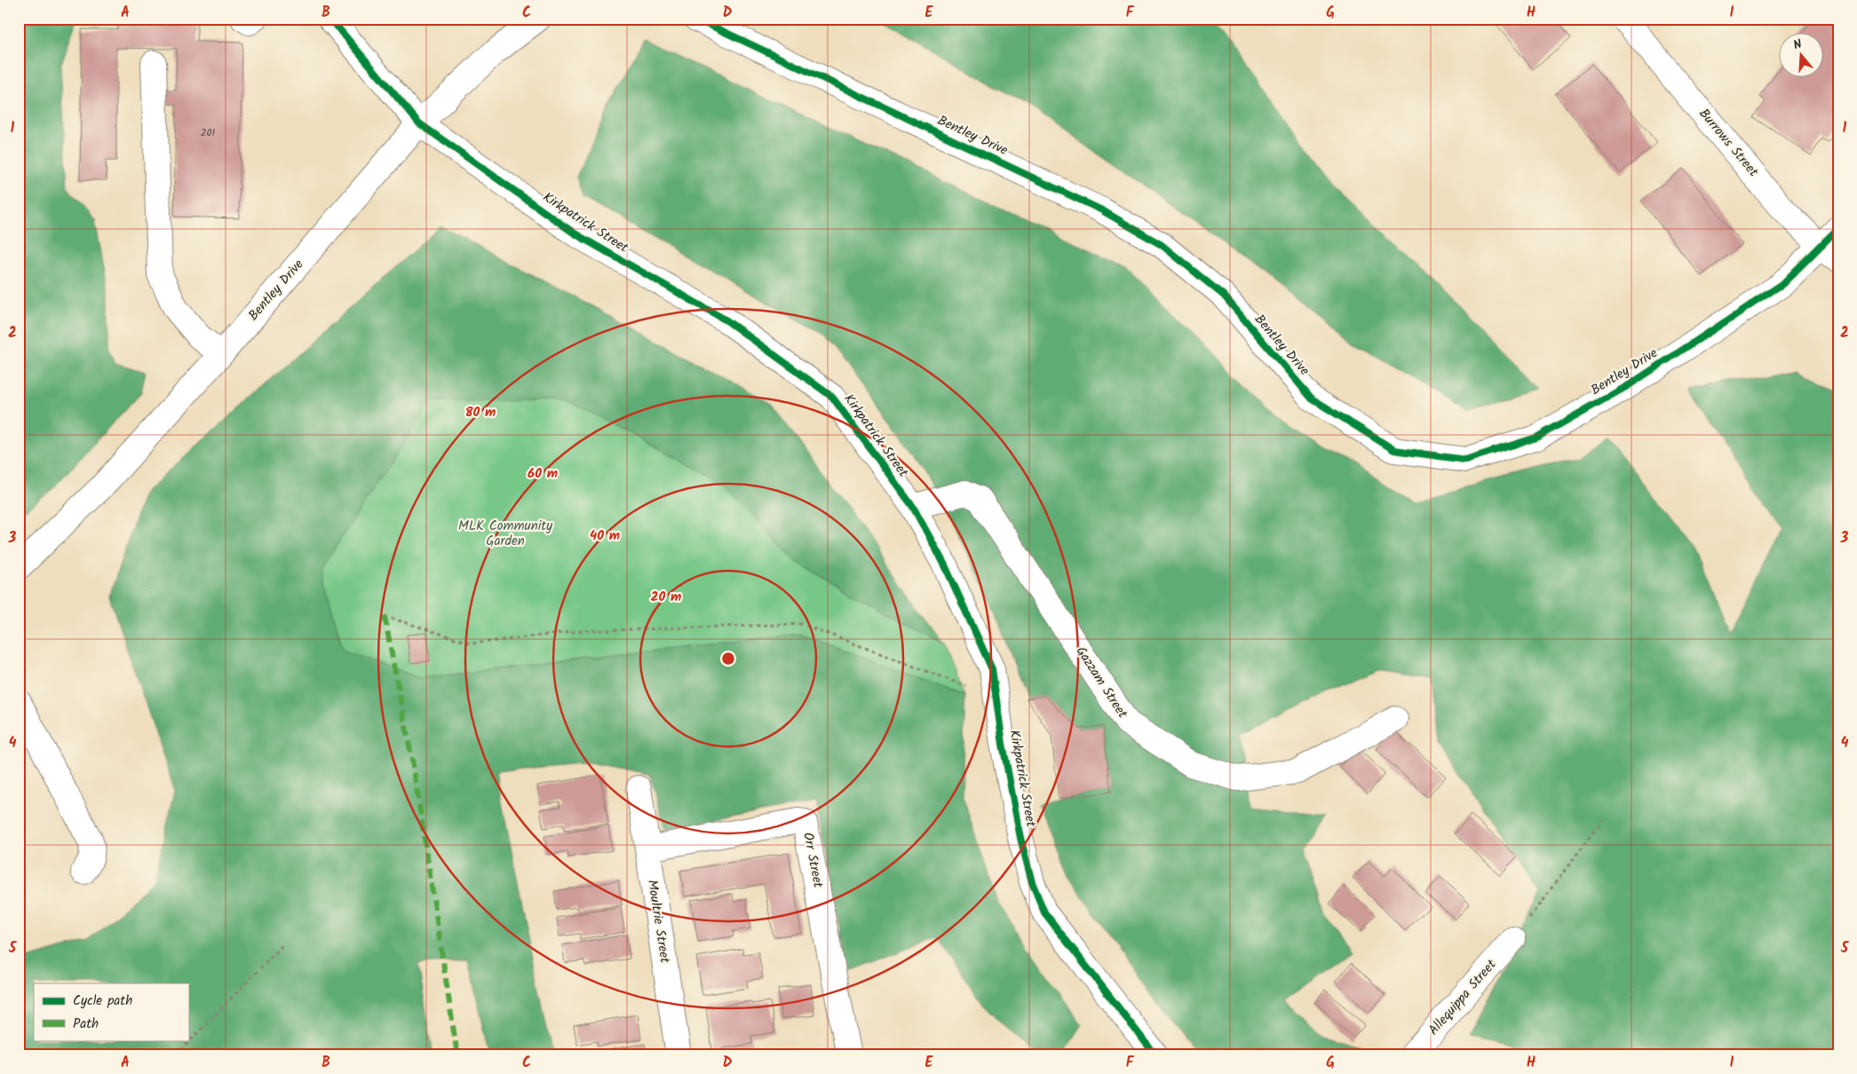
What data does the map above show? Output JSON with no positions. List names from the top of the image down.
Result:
{
  "streets": {
    "street": [
      "Bentley Drive",
      "Burrows Street",
      "Kirkpatrick Street",
      "Gazzam Street",
      "Orr Street",
      "Moultrie Street",
      "Allequippa Street"
    ]
  },
  "crossings": [
    ["Bentley Drive", "Burrows Street"],
    ["Bentley Drive", "Kirkpatrick Street"],
    ["Kirkpatrick Street", "Gazzam Street"],
    ["Orr Street", "Moultrie Street"]
  ],
  "parks": ["MLK Community Garden"],
  "house_numbers": ["201"],
  "legend": ["Cycle path", "Path"],
  "north": "top",
  "grid": {
    "columns": [
      "A",
      "B",
      "C",
      "D",
      "E",
      "F",
      "G",
      "H",
      "I"
    ],
    "rows": [
      "1",
      "2",
      "3",
      "4",
      "5"
    ]
  },
  "rings": [
    "80 m",
    "60 m",
    "40 m",
    "20 m"
  ]
}
